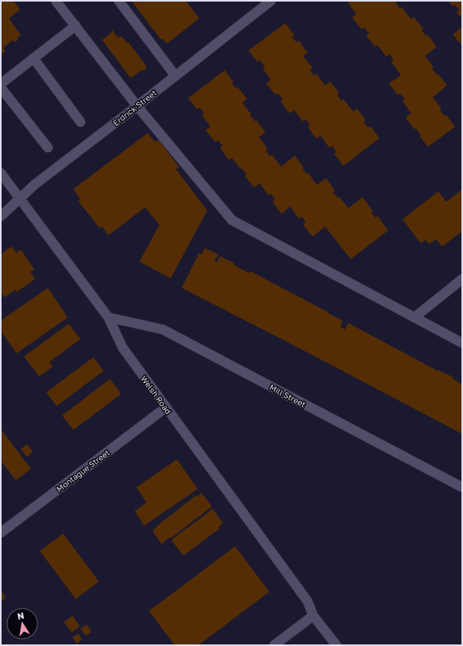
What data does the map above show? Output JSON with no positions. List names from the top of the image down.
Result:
{
  "streets": {
    "street": [
      "Erdrick Street",
      "Welsh Road",
      "Mill Street",
      "Montague Street"
    ]
  },
  "crossings": [
    ["Erdrick Street", "Welsh Road"],
    ["Welsh Road", "Mill Street"],
    ["Welsh Road", "Montague Street"]
  ],
  "north": "top"
}
